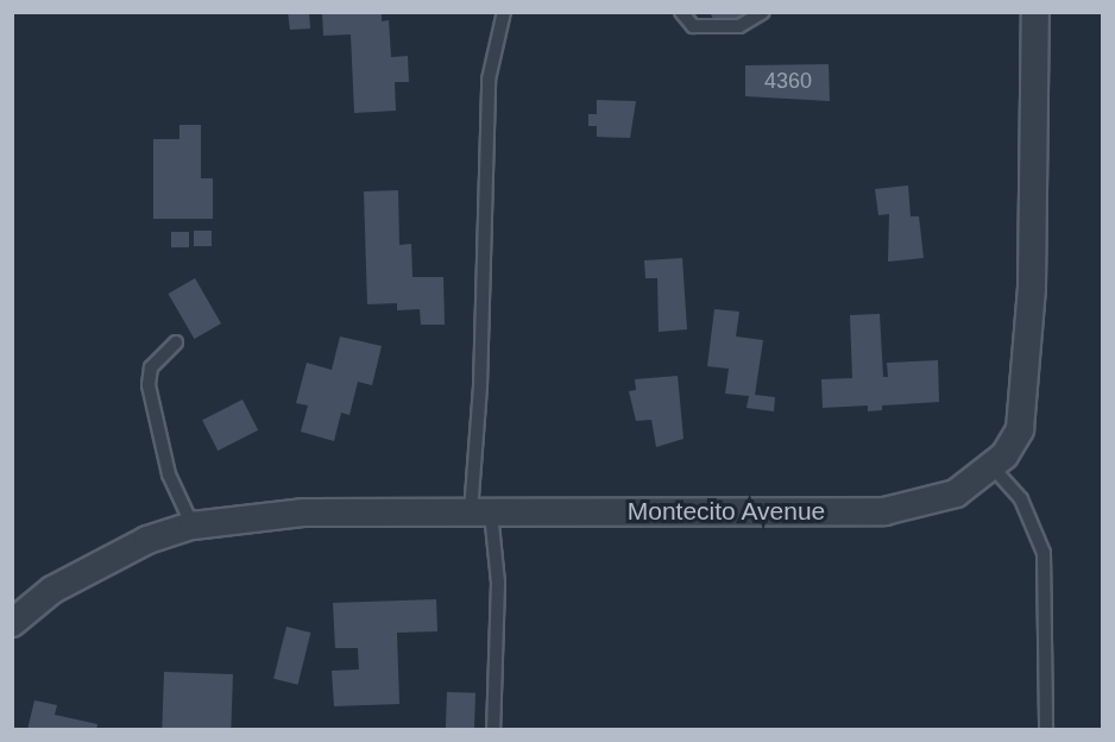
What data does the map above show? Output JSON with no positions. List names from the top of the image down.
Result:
{
  "streets": {
    "street": ["Montecito Avenue"]
  },
  "house_numbers": ["4360"]
}
